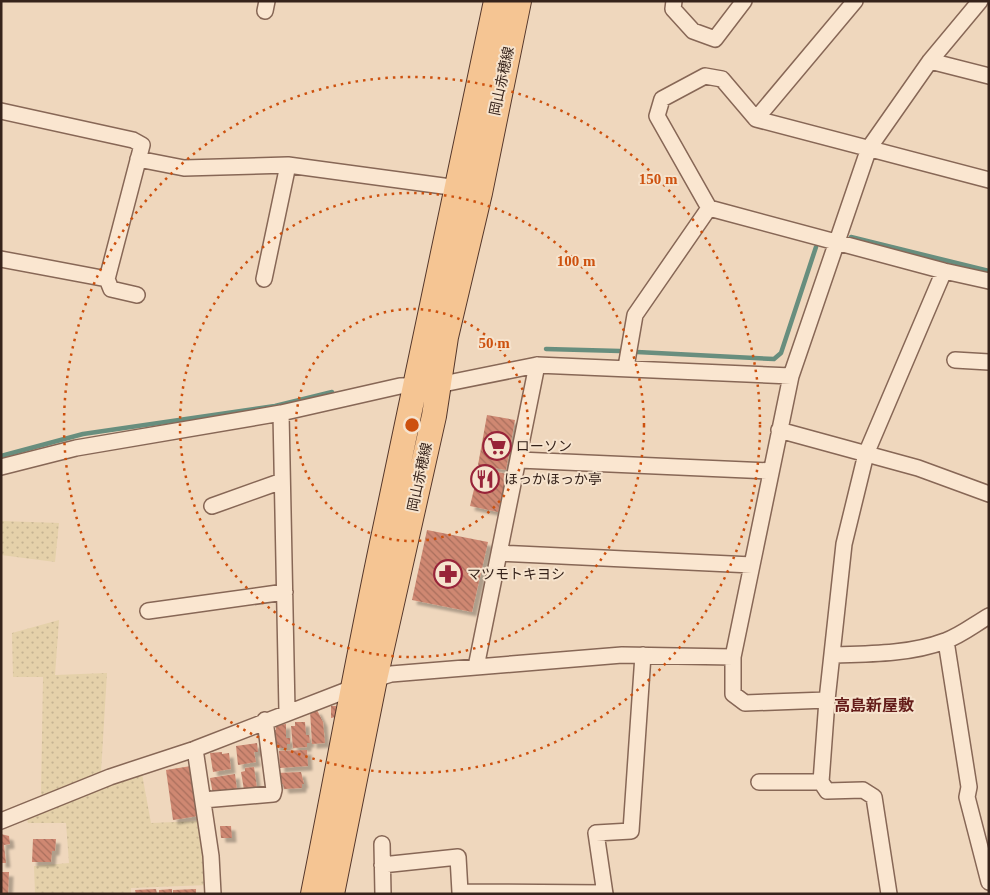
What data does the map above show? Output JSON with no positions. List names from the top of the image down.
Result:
{
  "streets": {
    "main road": ["岡山赤穂線"]
  },
  "districts": ["高島新屋敷"],
  "places": {
    "supermarket": ["ローソン"],
    "restaurant": ["ほっかほっか亭"],
    "pharmacy": ["マツモトキヨシ"]
  },
  "rings": ["150 m", "100 m", "50 m"]
}
